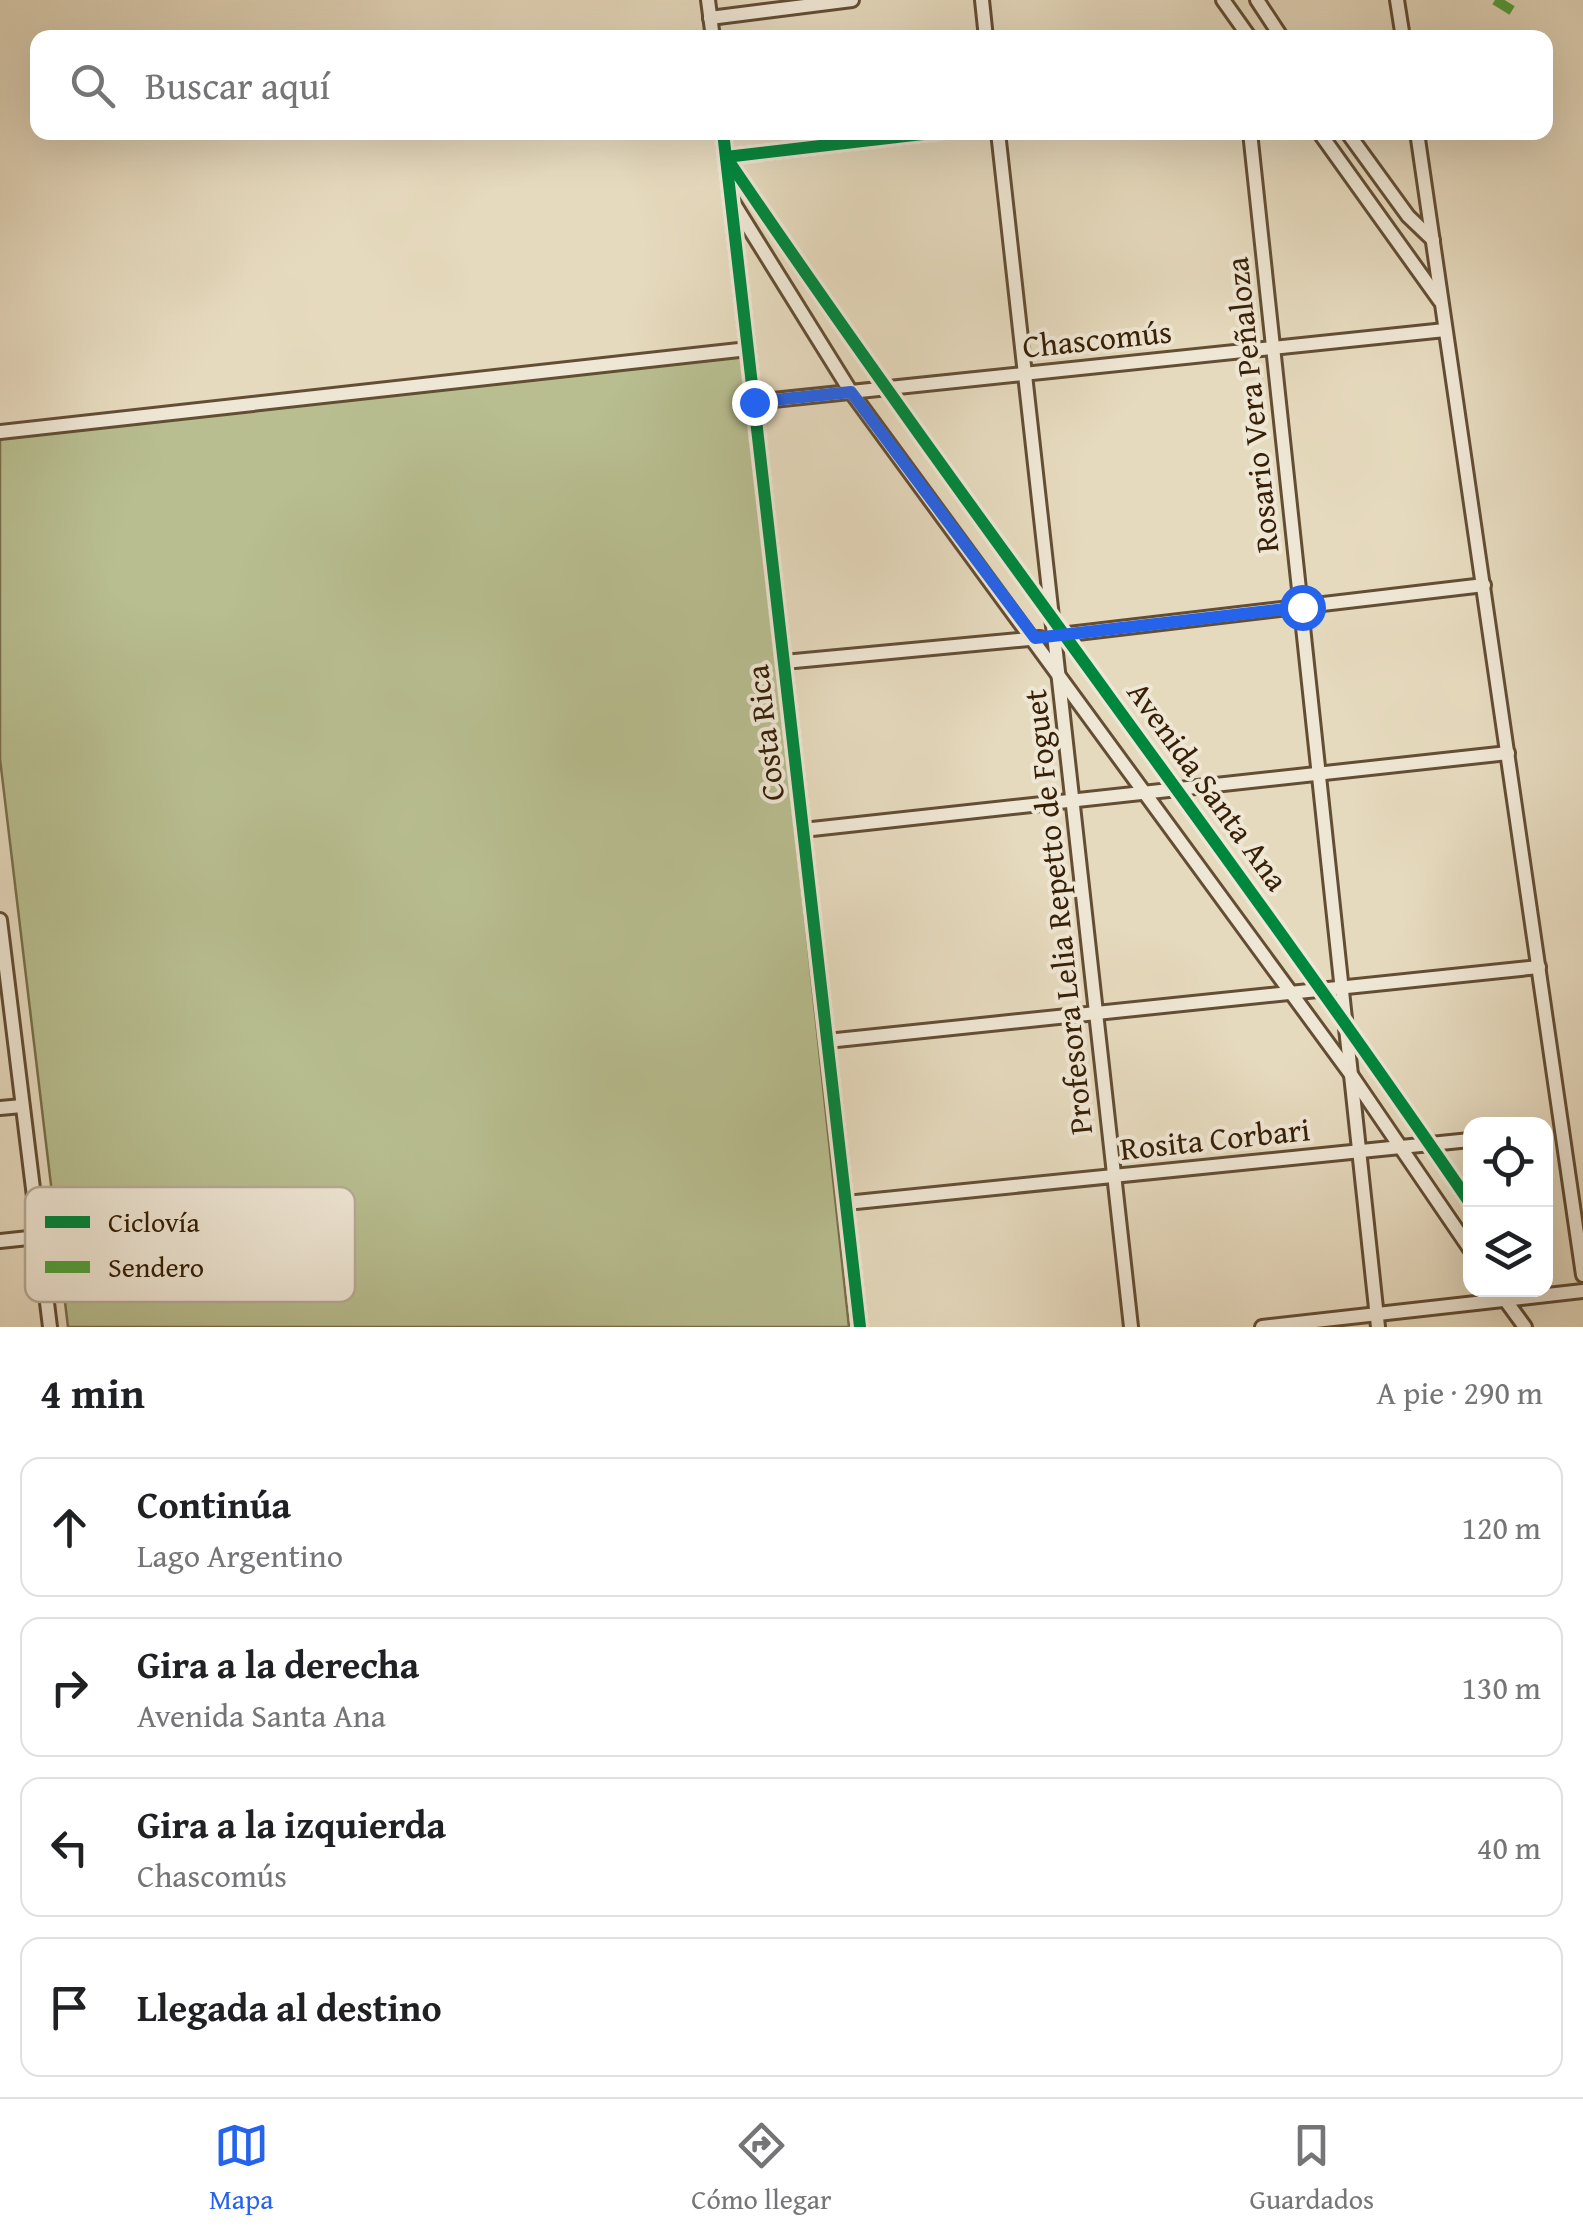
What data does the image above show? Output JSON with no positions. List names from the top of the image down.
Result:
{
  "streets": {
    "street": [
      "Chascomús",
      "Rosario Vera Peñaloza",
      "Costa Rica",
      "Avenida Santa Ana",
      "Profesora Lelia Repetto de Foguet",
      "Rosita Corbari"
    ]
  },
  "crossings": [
    ["Chascomús", "Rosario Vera Peñaloza"],
    ["Chascomús", "Costa Rica"],
    ["Chascomús", "Avenida Santa Ana"],
    ["Chascomús", "Profesora Lelia Repetto de Foguet"],
    ["Rosario Vera Peñaloza", "Avenida Santa Ana"],
    ["Rosario Vera Peñaloza", "Rosita Corbari"],
    ["Costa Rica", "Avenida Santa Ana"],
    ["Costa Rica", "Rosita Corbari"],
    ["Avenida Santa Ana", "Profesora Lelia Repetto de Foguet"],
    ["Avenida Santa Ana", "Rosita Corbari"],
    ["Profesora Lelia Repetto de Foguet", "Rosita Corbari"]
  ],
  "legend": ["Ciclovía", "Sendero"],
  "page": {
    "search": "Buscar aquí",
    "heading": ["4 min", "A pie · 290 m"],
    "list": [
      ["Continúa", "Lago Argentino", "120 m"],
      ["Gira a la derecha", "Avenida Santa Ana", "130 m"],
      ["Gira a la izquierda", "Chascomús", "40 m"],
      "Llegada al destino"
    ],
    "nav": ["Mapa", "Cómo llegar", "Guardados"]
  }
}
